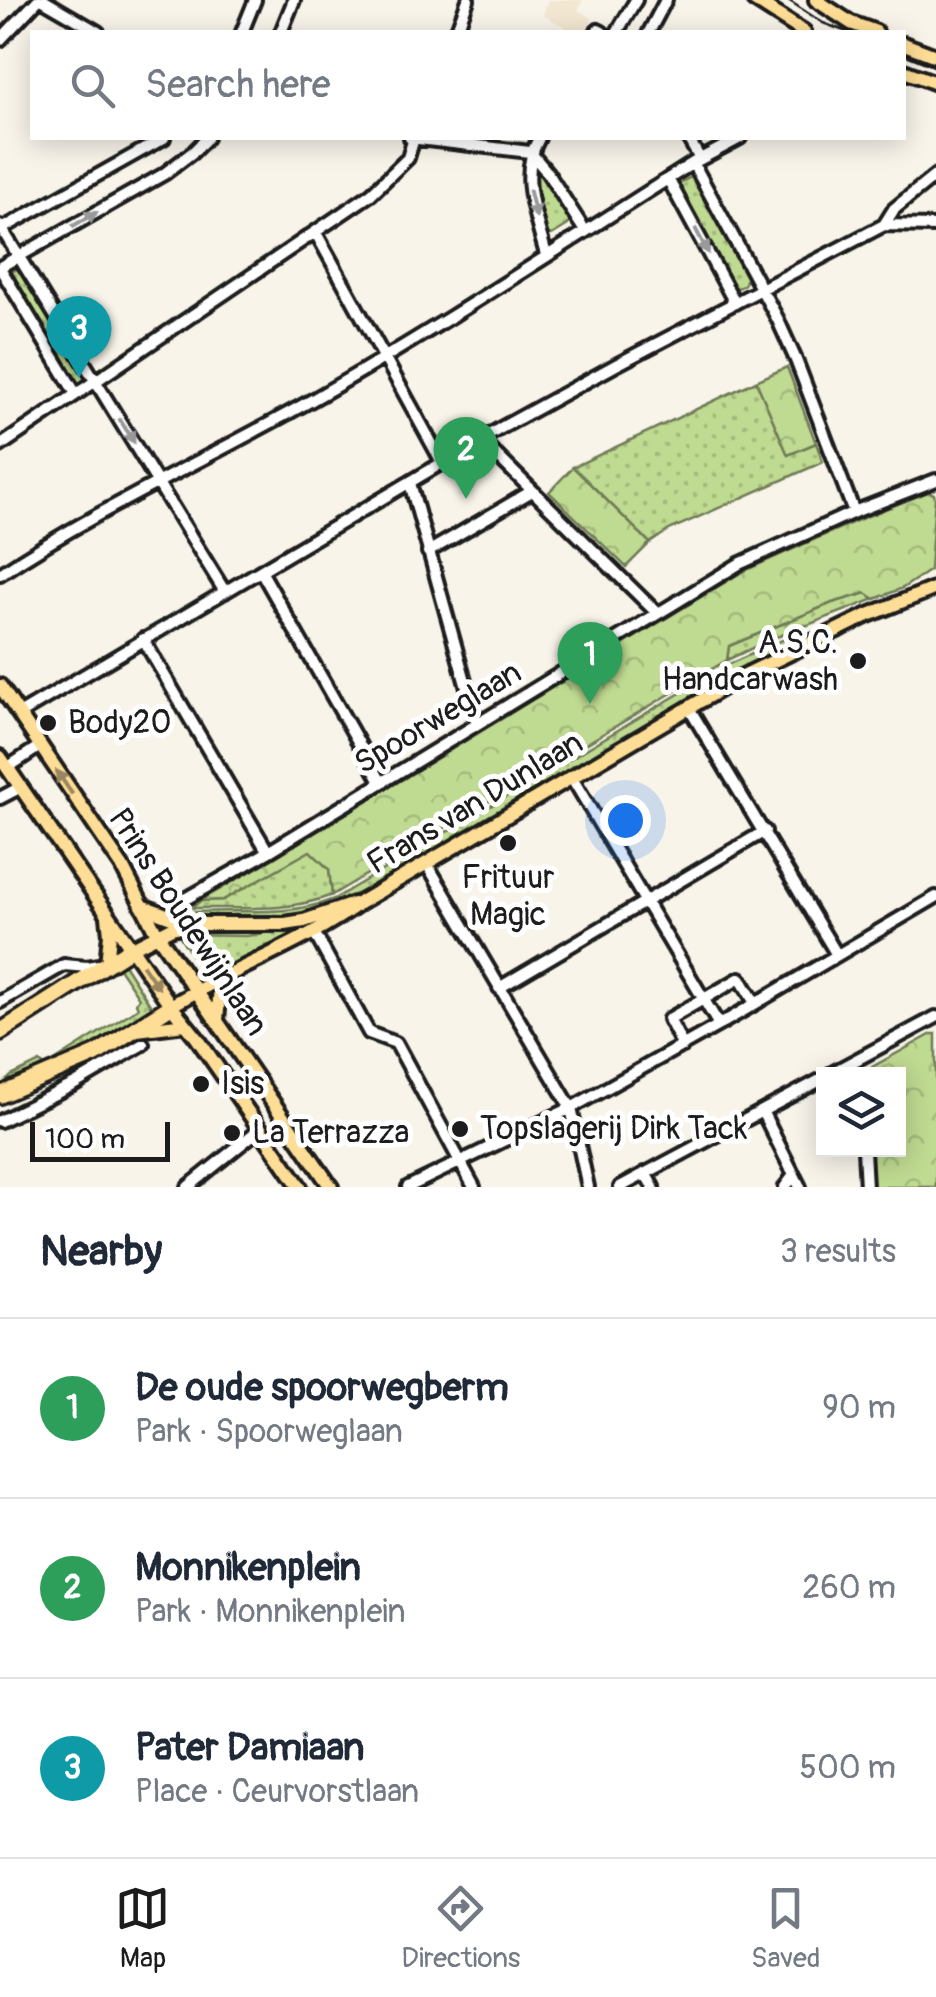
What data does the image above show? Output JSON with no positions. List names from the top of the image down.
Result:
{
  "streets": {
    "main road": ["Frans van Dunlaan", "Prins Boudewijnlaan"],
    "street": ["Spoorweglaan"]
  },
  "crossings": [
    ["Frans van Dunlaan", "Prins Boudewijnlaan"]
  ],
  "places": [
    "A.S.C. Handcarwash",
    "Body2O",
    "Frituur Magic",
    "Isis",
    "Topslagerij Dirk Tack",
    "La Terrazza"
  ],
  "scale_bar": "100 m",
  "page": {
    "search": "Search here",
    "pins": ["3", "2", "1"],
    "scale": "100 m",
    "heading": ["Nearby", "3 results"],
    "list": [
      {
        "mark": "1",
        "name": "De oude spoorwegberm",
        "note": "Park · Spoorweglaan",
        "value": "90 m"
      },
      {
        "mark": "2",
        "name": "Monnikenplein",
        "note": "Park · Monnikenplein",
        "value": "260 m"
      },
      {
        "mark": "3",
        "name": "Pater Damiaan",
        "note": "Place · Ceurvorstlaan",
        "value": "500 m"
      }
    ],
    "nav": ["Map", "Directions", "Saved"]
  }
}
